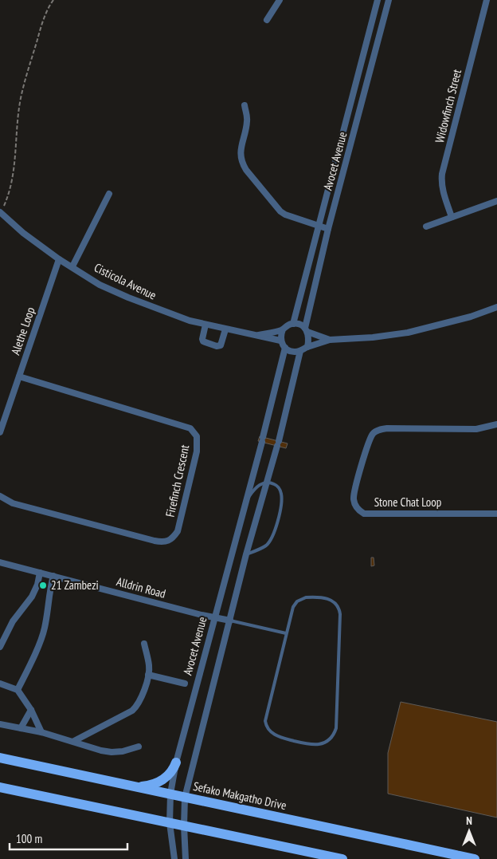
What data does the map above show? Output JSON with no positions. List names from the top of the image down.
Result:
{
  "streets": {
    "main road": ["Sefako Makgatho Drive"],
    "street": [
      "Widowfinch Street",
      "Avocet Avenue",
      "Cisticola Avenue",
      "Alethe Loop",
      "Firefinch Crescent",
      "Stone Chat Loop",
      "Alldrin Road"
    ]
  },
  "crossings": [
    ["Avocet Avenue", "Cisticola Avenue"],
    ["Avocet Avenue", "Alldrin Road"],
    ["Avocet Avenue", "Sefako Makgatho Drive"],
    ["Cisticola Avenue", "Alethe Loop"],
    ["Alethe Loop", "Firefinch Crescent"]
  ],
  "places": ["21 Zambezi"],
  "scale_bar": "100 m",
  "north": "top"
}
